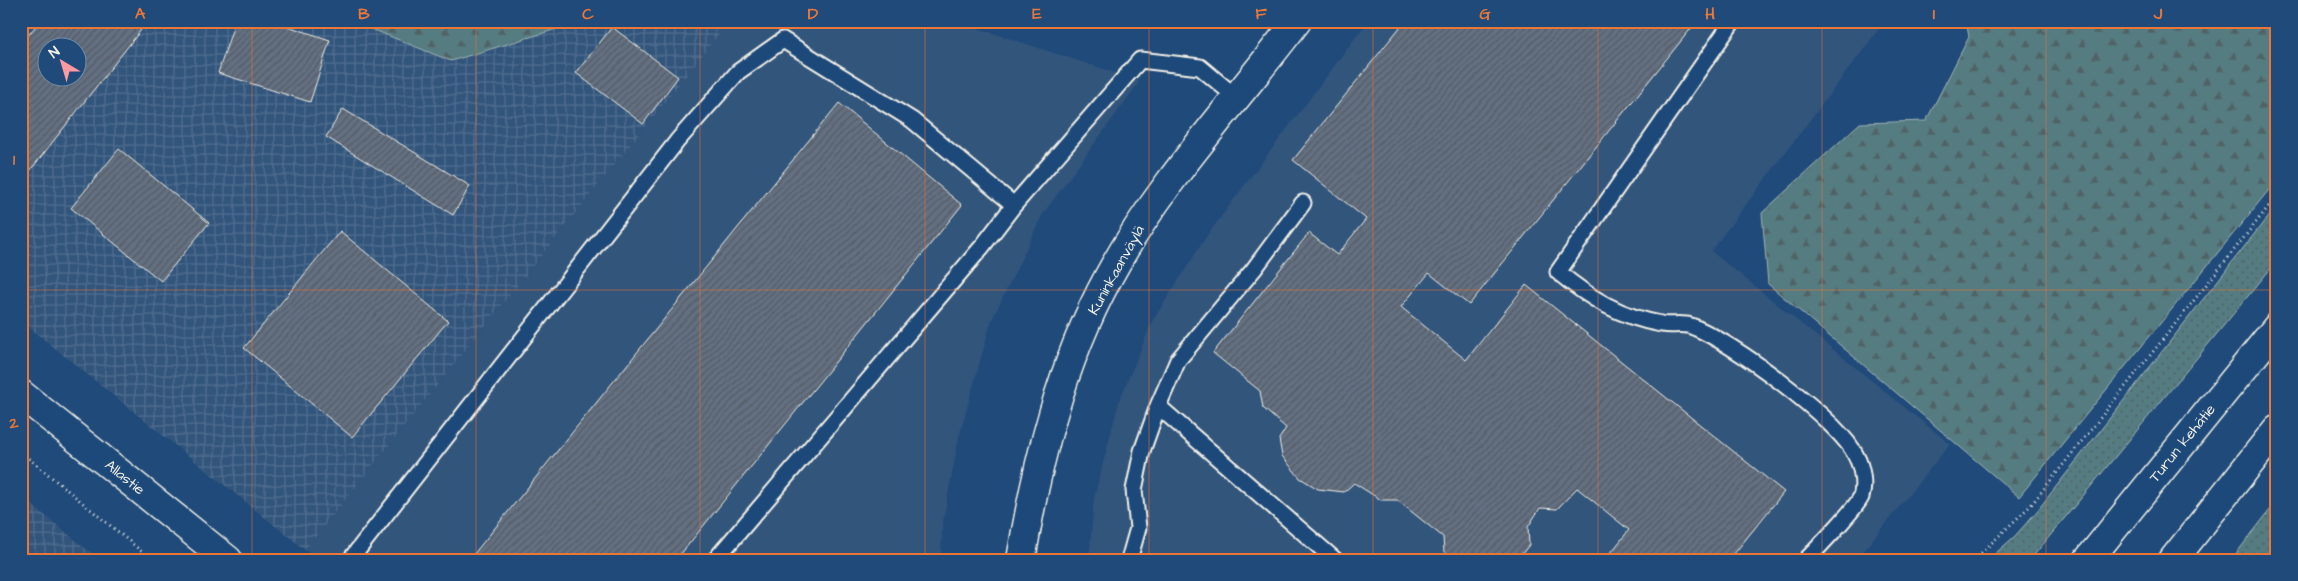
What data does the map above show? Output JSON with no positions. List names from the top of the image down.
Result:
{
  "streets": {
    "main road": ["Kuninkaanväylä", "Turun kehätie", "Allastie"]
  },
  "north": "top left",
  "grid": {
    "columns": [
      "A",
      "B",
      "C",
      "D",
      "E",
      "F",
      "G",
      "H",
      "I",
      "J"
    ],
    "rows": ["1", "2"]
  }
}
